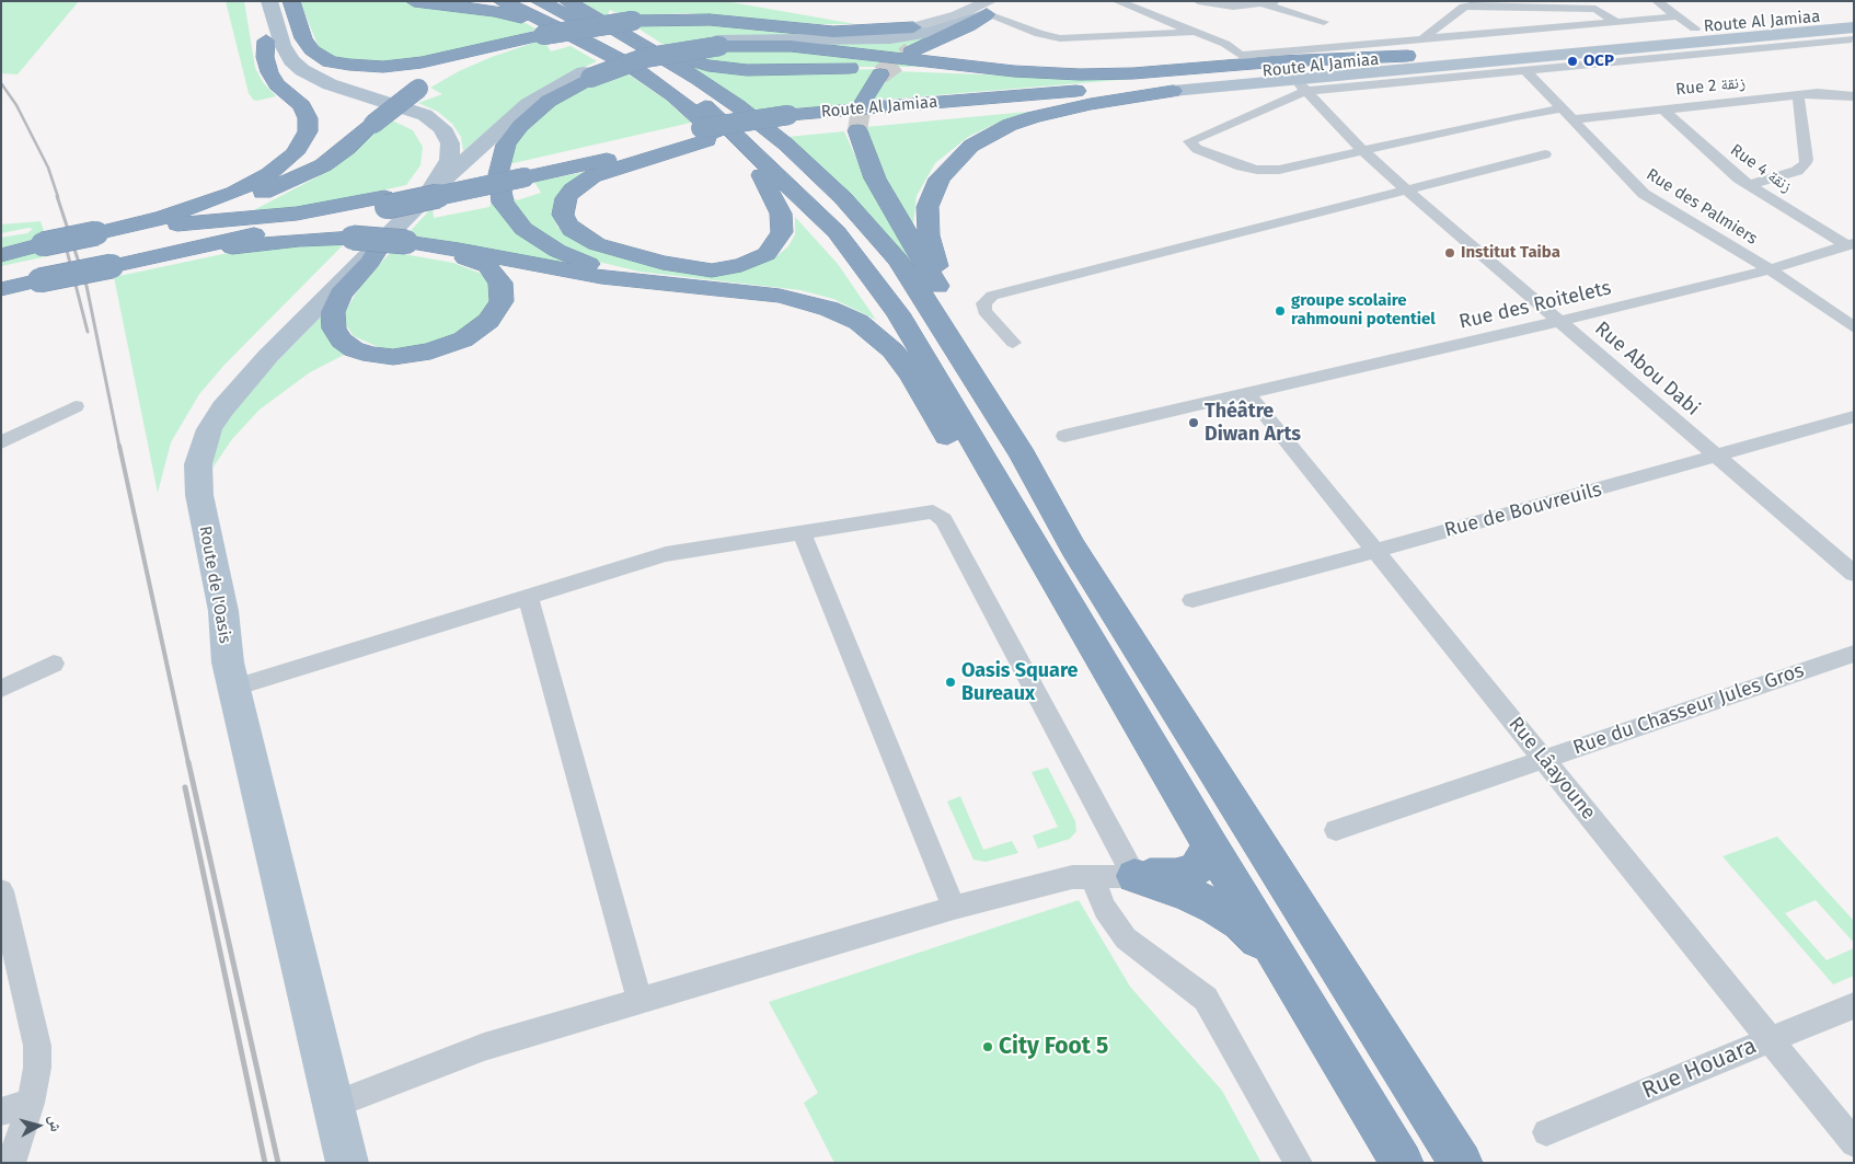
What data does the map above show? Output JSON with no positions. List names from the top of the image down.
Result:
{
  "streets": {
    "highway": ["Route Al Jamiaa"],
    "main road": ["Route de l'Oasis"],
    "street": [
      "Rue 2 زنقة",
      "Rue 4 زنقة",
      "Rue des Palmiers",
      "Rue des Roitelets",
      "Rue Abou Dabi",
      "Rue de Bouvreuils",
      "Rue du Chasseur Jules Gros",
      "Rue Lâayoune",
      "Rue Houara"
    ]
  },
  "crossings": [
    ["Route Al Jamiaa", "Rue Abou Dabi"],
    ["Rue 2 زنقة", "Rue 4 زنقة"],
    ["Rue 2 زنقة", "Rue des Palmiers"],
    ["Rue 4 زنقة", "Rue des Roitelets"],
    ["Rue des Palmiers", "Rue des Roitelets"],
    ["Rue des Roitelets", "Rue Abou Dabi"],
    ["Rue des Roitelets", "Rue Lâayoune"],
    ["Rue Abou Dabi", "Rue de Bouvreuils"],
    ["Rue de Bouvreuils", "Rue Lâayoune"],
    ["Rue du Chasseur Jules Gros", "Rue Lâayoune"],
    ["Rue Lâayoune", "Rue Houara"]
  ],
  "places": [
    "OCP",
    "Institut Taiba",
    "groupe scolaire rahmouni potentiel",
    "Théâtre Diwan Arts",
    "Oasis Square Bureaux",
    "City Foot 5"
  ],
  "north": "right"
}
